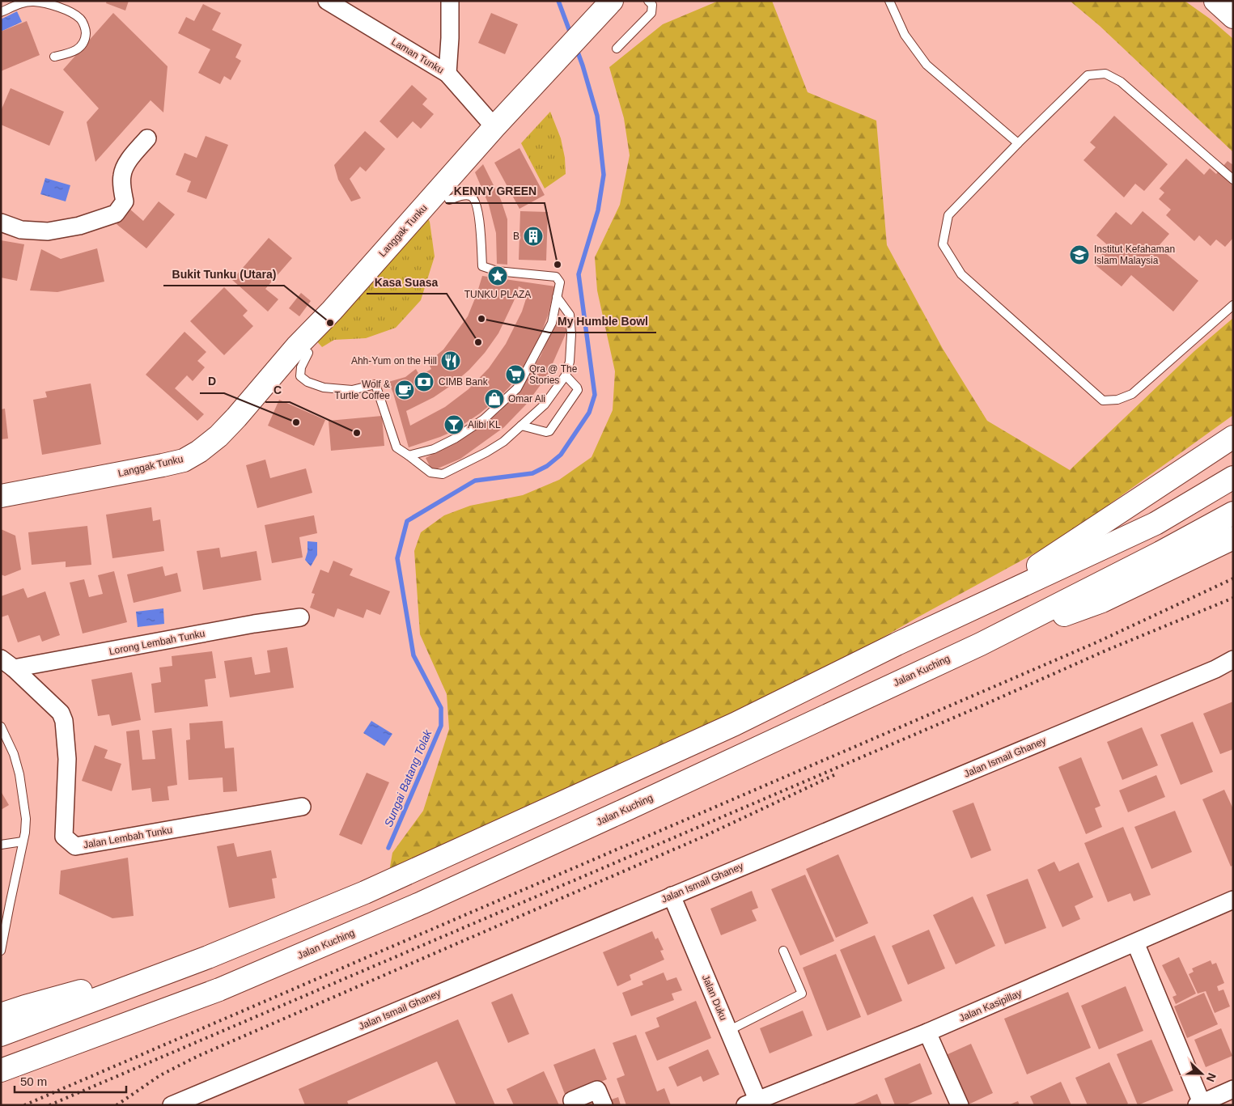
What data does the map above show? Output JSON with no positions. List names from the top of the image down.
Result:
{
  "streets": {
    "main road": ["Langgak Tunku", "Jalan Kuching"],
    "street": [
      "Laman Tunku",
      "Lorong Lembah Tunku",
      "Jalan Ismail Ghaney",
      "Jalan Lembah Tunku",
      "Jalan Duku",
      "Jalan Kasipillay"
    ]
  },
  "crossings": [
    ["Laman Tunku", "Langgak Tunku"],
    ["Lorong Lembah Tunku", "Jalan Lembah Tunku"],
    ["Jalan Ismail Ghaney", "Jalan Duku"],
    ["Jalan Duku", "Jalan Kasipillay"]
  ],
  "water": ["Sungai Batang Tolak"],
  "places": {
    "building": ["B"],
    "school or university": ["Institut Kefahaman Islam Malaysia"],
    "other": [
      "KENNY GREEN",
      "My Humble Bowl",
      "Bukit Tunku (Utara)",
      "Kasa Suasa",
      "D",
      "C"
    ],
    "place": ["TUNKU PLAZA"],
    "restaurant": ["Ahh-Yum on the Hill"],
    "supermarket": ["Qra @ The Stories"],
    "bank": ["CIMB Bank"],
    "cafe": ["Wolf & Turtle Coffee"],
    "shop": ["Omar Ali"],
    "bar": ["Alibi KL"]
  },
  "scale_bar": "50 m",
  "north": "right"
}
